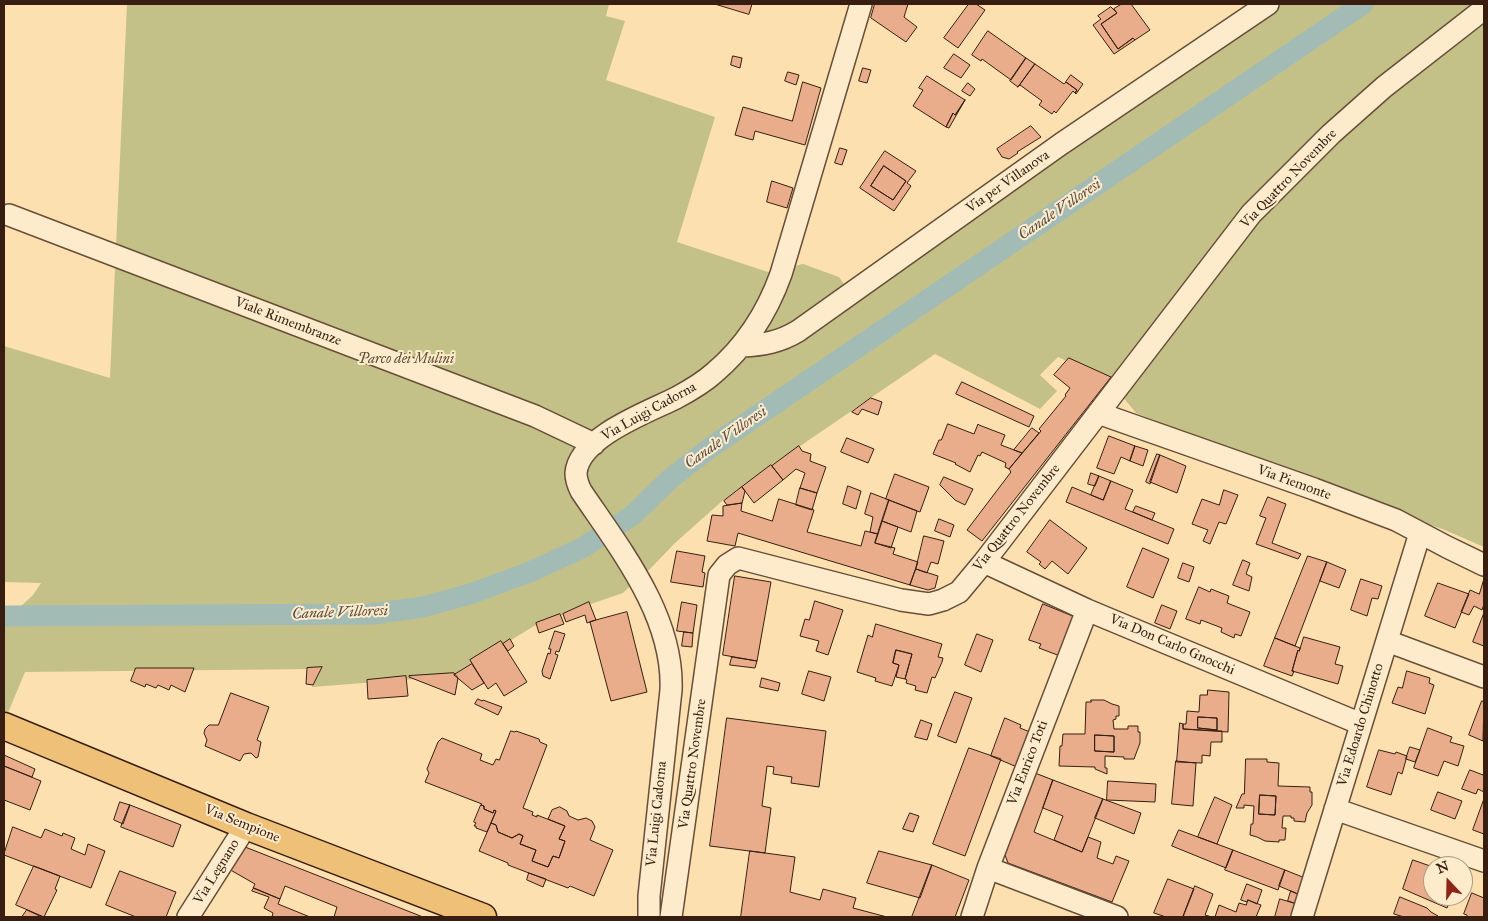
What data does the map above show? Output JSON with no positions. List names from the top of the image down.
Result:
{
  "streets": {
    "main road": ["Via Sempione"],
    "street": [
      "Via Quattro Novembre",
      "Via per Villanova",
      "Viale Rimembranze",
      "Via Luigi Cadorna",
      "Via Piemonte",
      "Via Don Carlo Gnocchi",
      "Via Edoardo Chinotto",
      "Via Enrico Toti",
      "Via Legnano"
    ]
  },
  "crossings": [
    ["Via Quattro Novembre", "Via Piemonte"],
    ["Via Quattro Novembre", "Via Don Carlo Gnocchi"],
    ["Via per Villanova", "Via Luigi Cadorna"],
    ["Viale Rimembranze", "Via Luigi Cadorna"],
    ["Via Piemonte", "Via Edoardo Chinotto"],
    ["Via Don Carlo Gnocchi", "Via Edoardo Chinotto"],
    ["Via Don Carlo Gnocchi", "Via Enrico Toti"],
    ["Via Sempione", "Via Legnano"]
  ],
  "water": ["Canale Villoresi"],
  "parks": ["Parco dei Mulini"],
  "north": "top"
}
